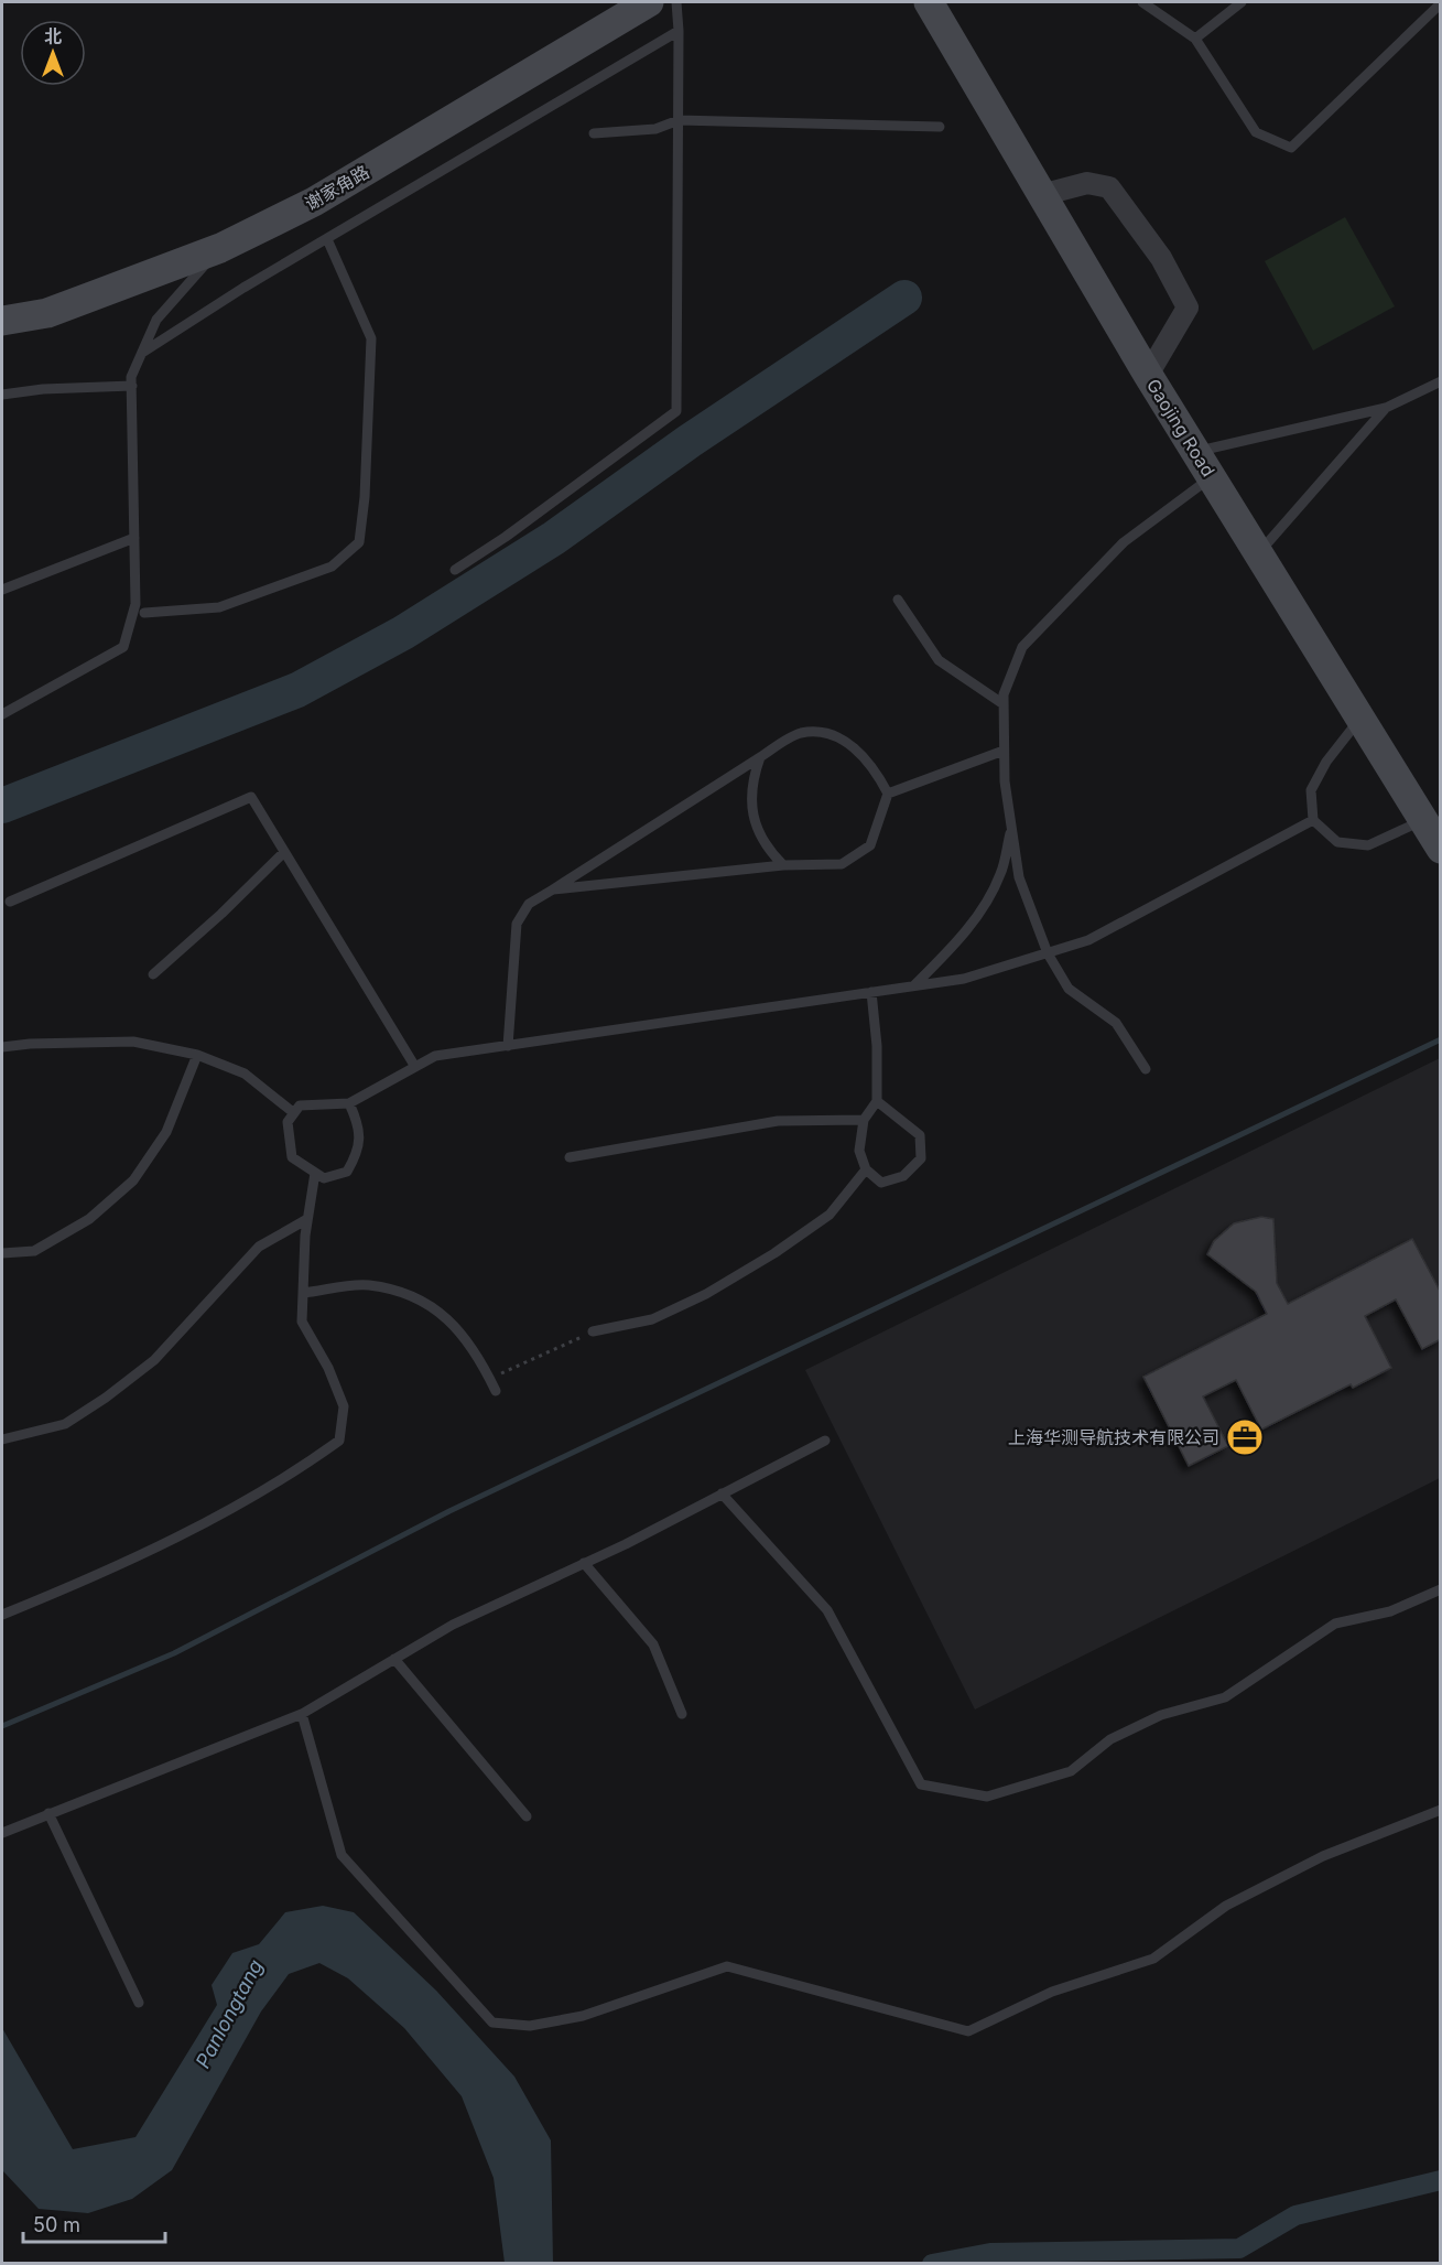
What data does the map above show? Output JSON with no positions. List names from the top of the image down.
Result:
{
  "streets": {
    "main road": ["谢家角路", "Gaojing Road"]
  },
  "water": ["Panlongtang"],
  "places": {
    "office": ["上海华测导航技术有限公司"]
  },
  "scale_bar": "50 m",
  "north": "top"
}
